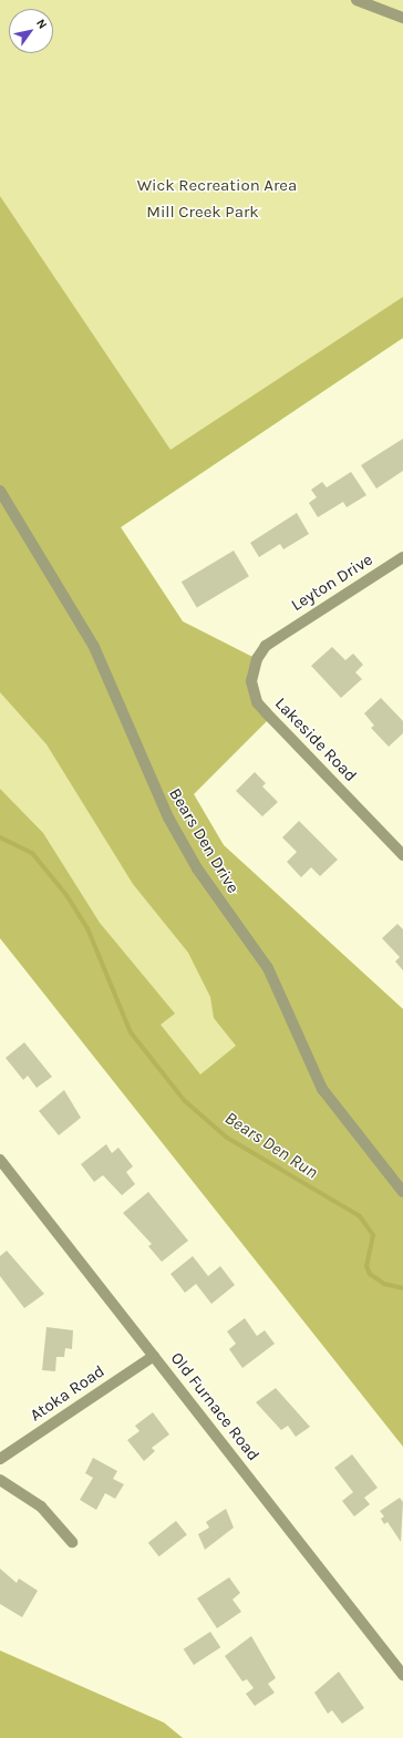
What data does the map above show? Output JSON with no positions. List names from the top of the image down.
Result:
{
  "streets": {
    "street": [
      "Leyton Drive",
      "Lakeside Road",
      "Bears Den Drive",
      "Atoka Road",
      "Old Furnace Road"
    ]
  },
  "crossings": [
    ["Leyton Drive", "Lakeside Road"],
    ["Atoka Road", "Old Furnace Road"]
  ],
  "water": ["Bears Den Run"],
  "parks": ["Wick Recreation Area", "Mill Creek Park"],
  "north": "top right"
}
